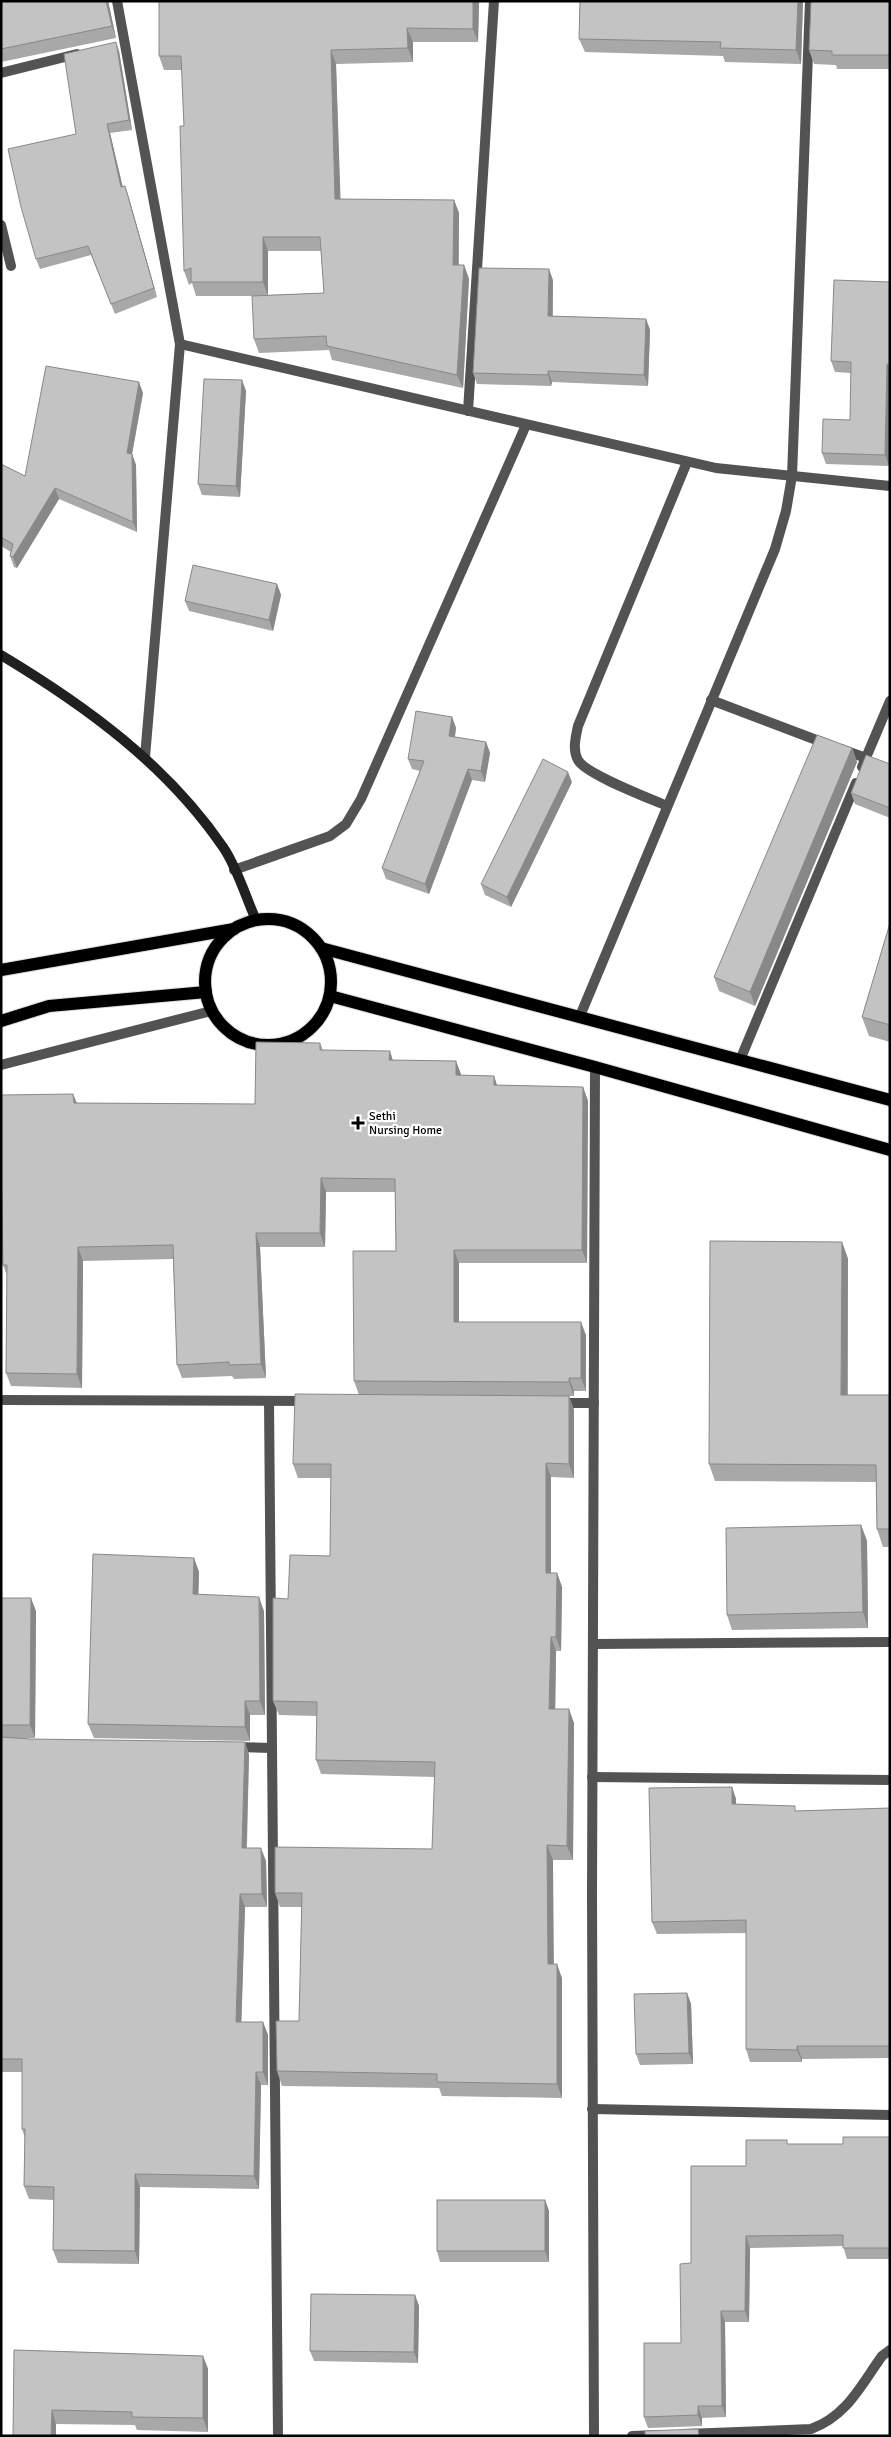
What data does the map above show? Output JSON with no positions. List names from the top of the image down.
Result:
{
  "places": {
    "health": ["Sethi Nursing Home"]
  }
}
